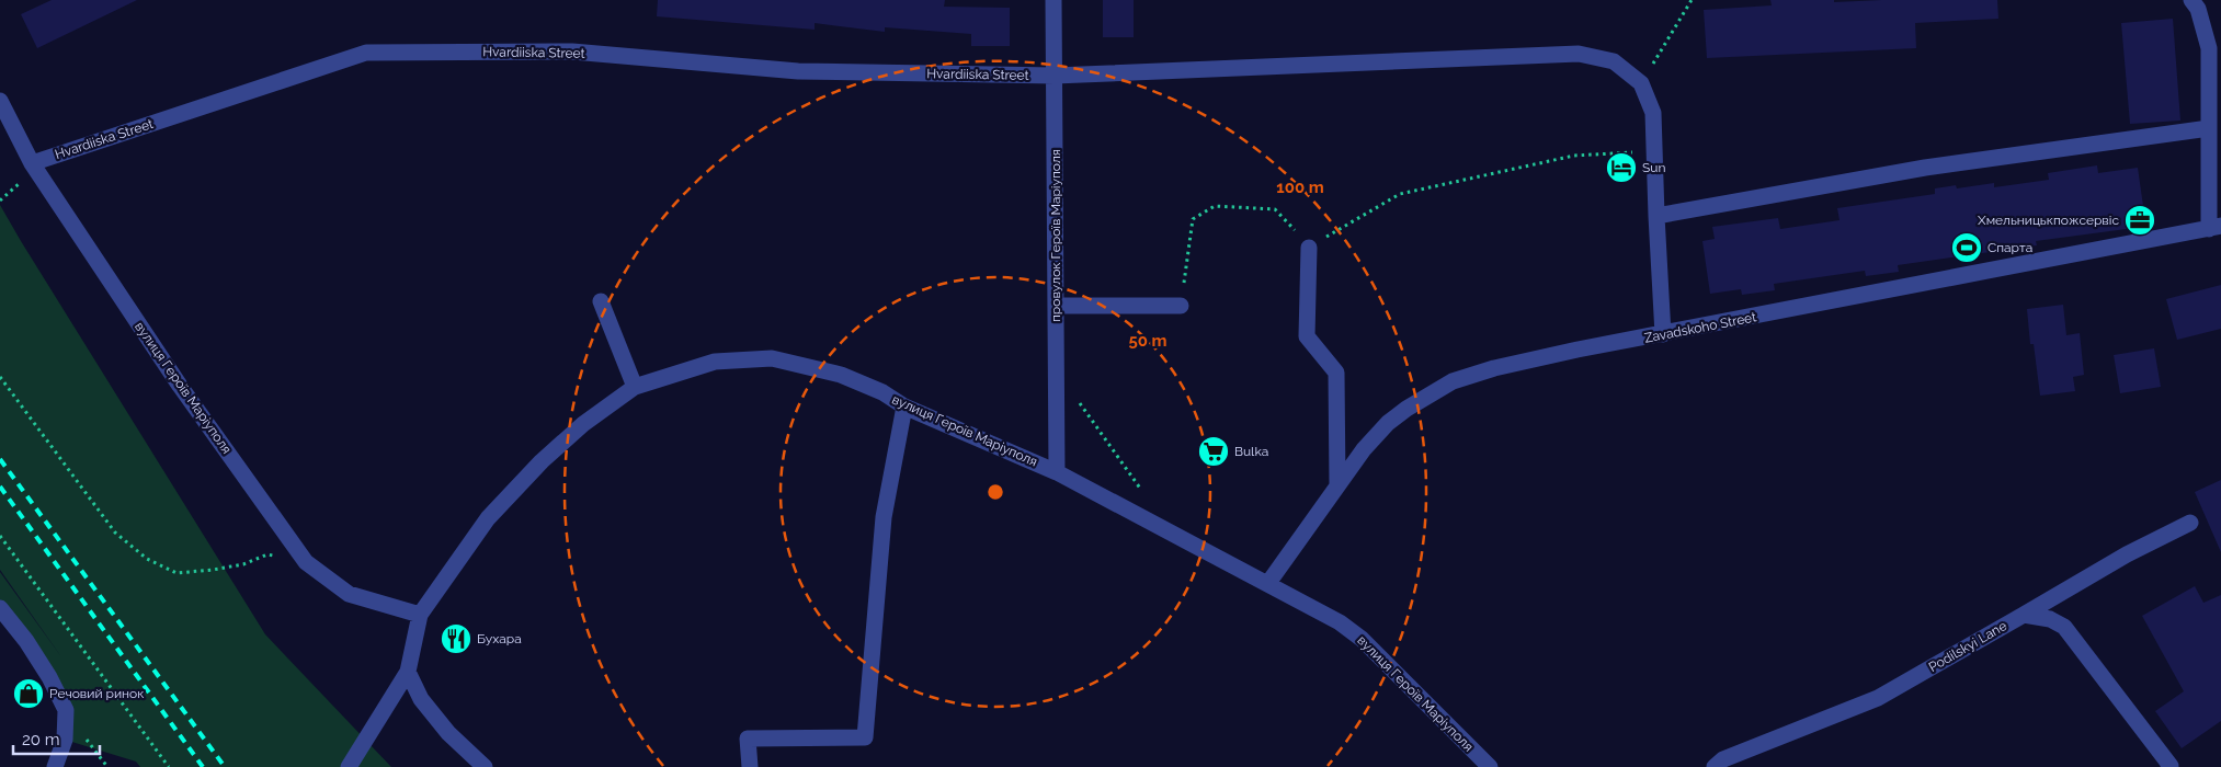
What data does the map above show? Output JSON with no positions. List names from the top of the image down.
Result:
{
  "streets": {
    "street": [
      "Hvardiiska Street",
      "провулок Героїв Маріуполя",
      "Zavadskoho Street",
      "вулиця Героїв Маріуполя",
      "Podilskyi Lane"
    ]
  },
  "crossings": [
    ["Hvardiiska Street", "провулок Героїв Маріуполя"],
    ["Hvardiiska Street", "вулиця Героїв Маріуполя"],
    ["провулок Героїв Маріуполя", "вулиця Героїв Маріуполя"],
    ["Zavadskoho Street", "вулиця Героїв Маріуполя"]
  ],
  "places": {
    "hotel": ["Sun"],
    "office": ["Хмельницькпожсервіс"],
    "sports": ["Спарта"],
    "supermarket": ["Bulka"],
    "restaurant": ["Бухара"],
    "shop": ["Речовий ринок"]
  },
  "scale_bar": "20 m",
  "rings": ["100 m", "50 m"]
}
